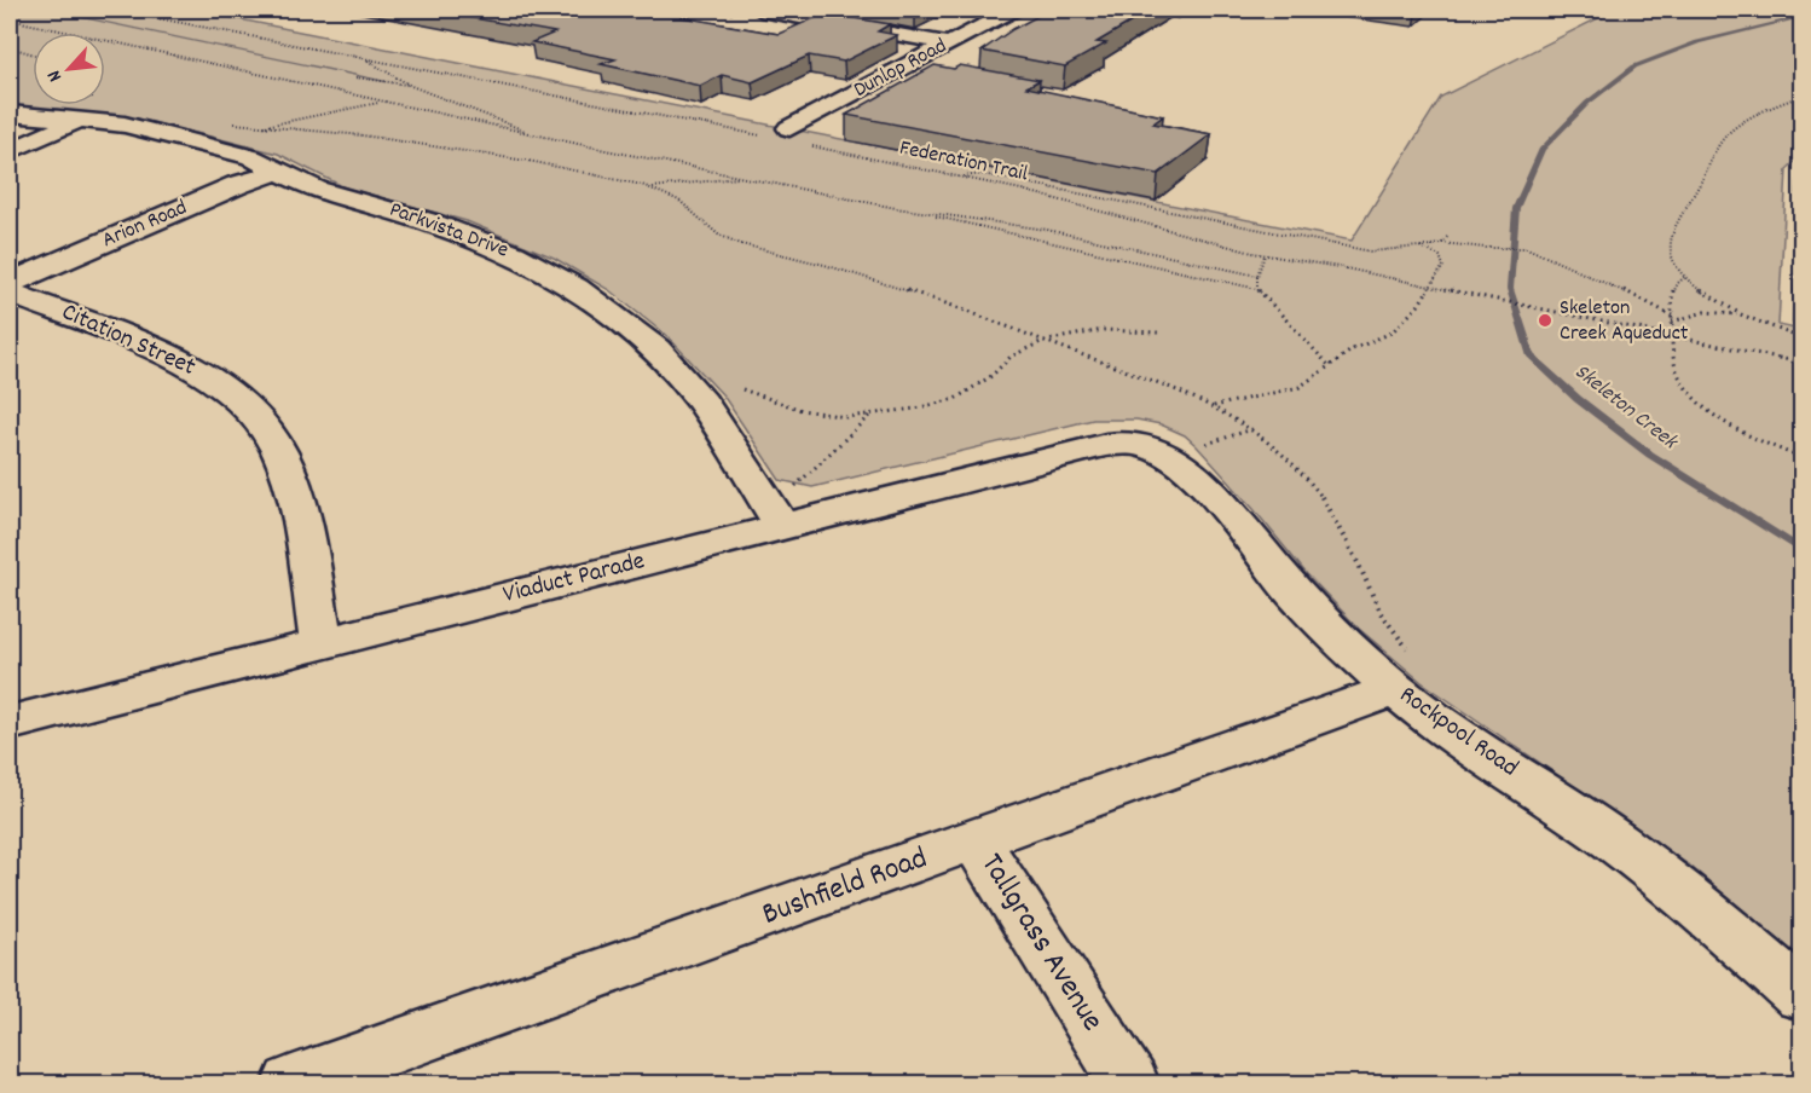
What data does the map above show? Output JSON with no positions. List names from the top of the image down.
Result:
{
  "streets": {
    "street": [
      "Dunlop Road",
      "Arion Road",
      "Parkvista Drive",
      "Citation Street",
      "Viaduct Parade",
      "Rockpool Road",
      "Bushfield Road",
      "Tallgrass Avenue"
    ],
    "path": ["Federation Trail"]
  },
  "crossings": [
    ["Arion Road", "Parkvista Drive"],
    ["Parkvista Drive", "Viaduct Parade"],
    ["Citation Street", "Viaduct Parade"],
    ["Viaduct Parade", "Rockpool Road"],
    ["Rockpool Road", "Bushfield Road"],
    ["Bushfield Road", "Tallgrass Avenue"]
  ],
  "water": ["Skeleton Creek"],
  "places": ["Skeleton Creek Aqueduct"],
  "north": "bottom left"
}
